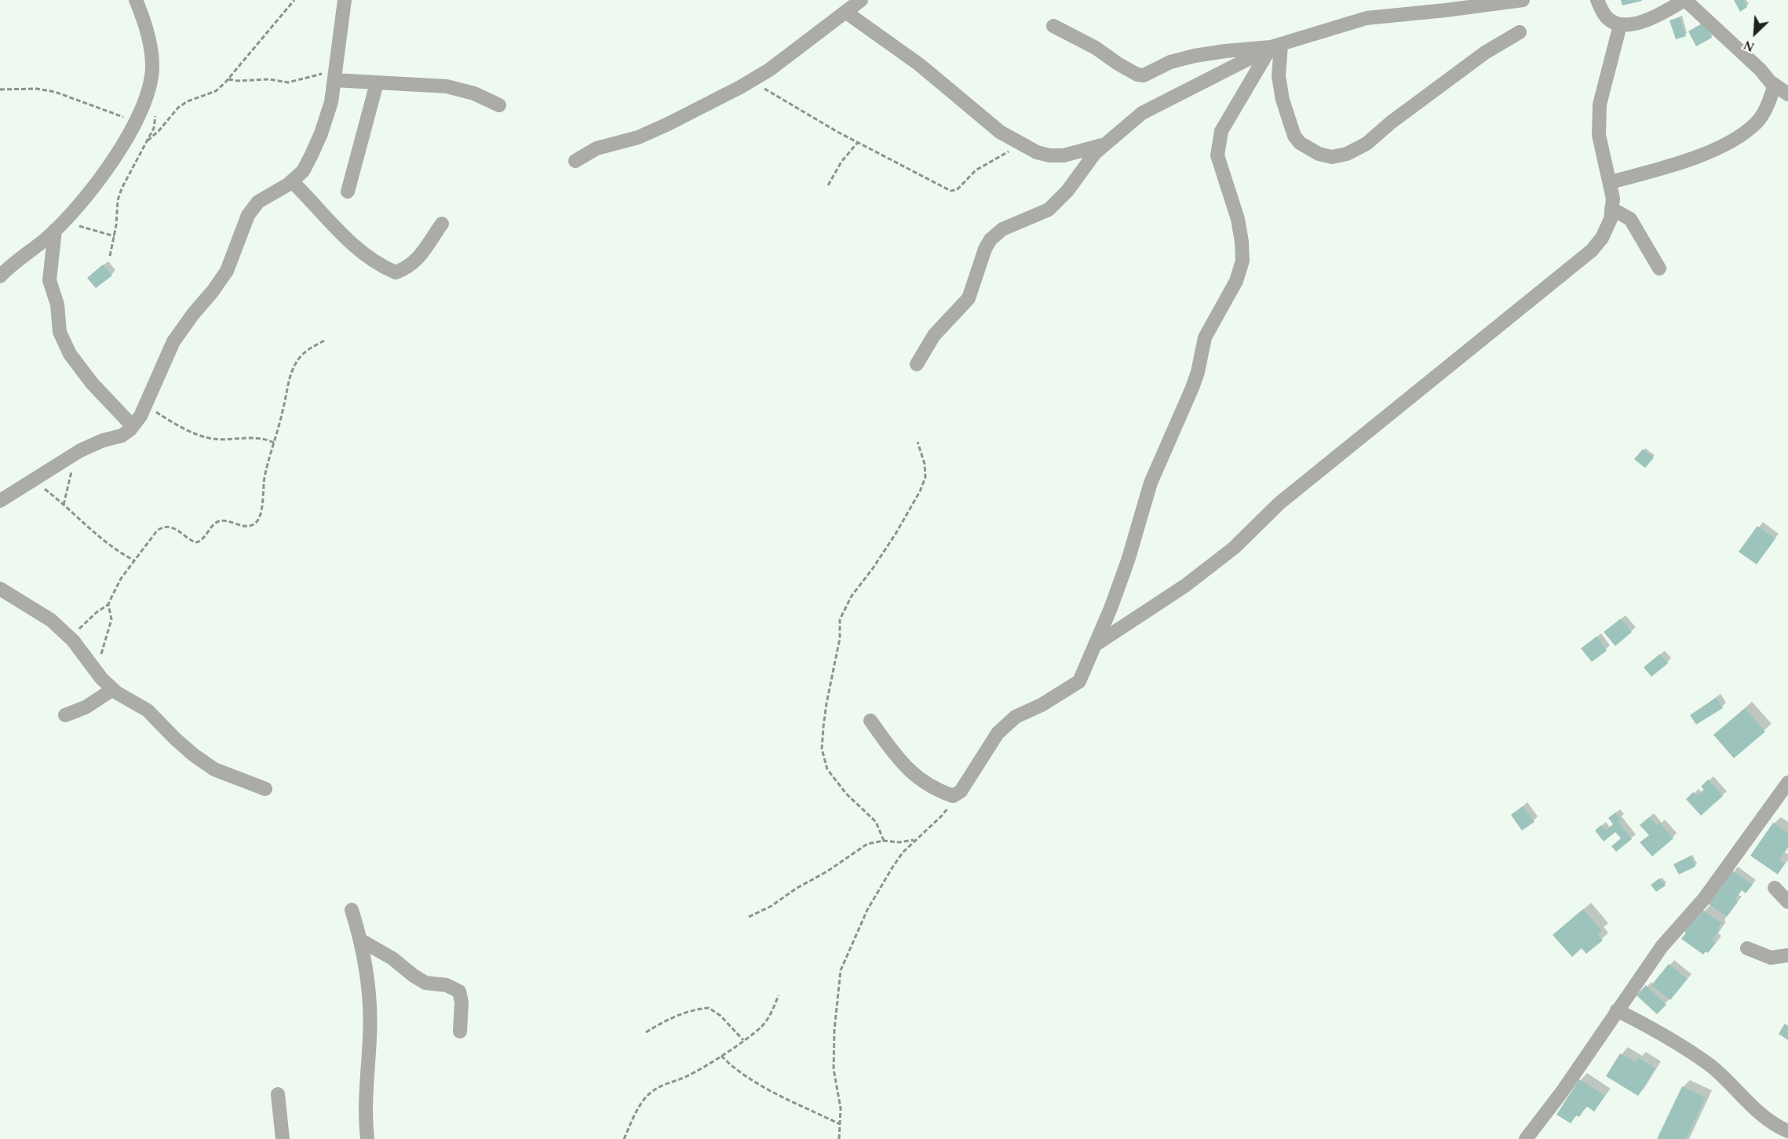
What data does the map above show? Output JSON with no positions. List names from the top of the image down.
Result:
{
  "north": "bottom left"
}
